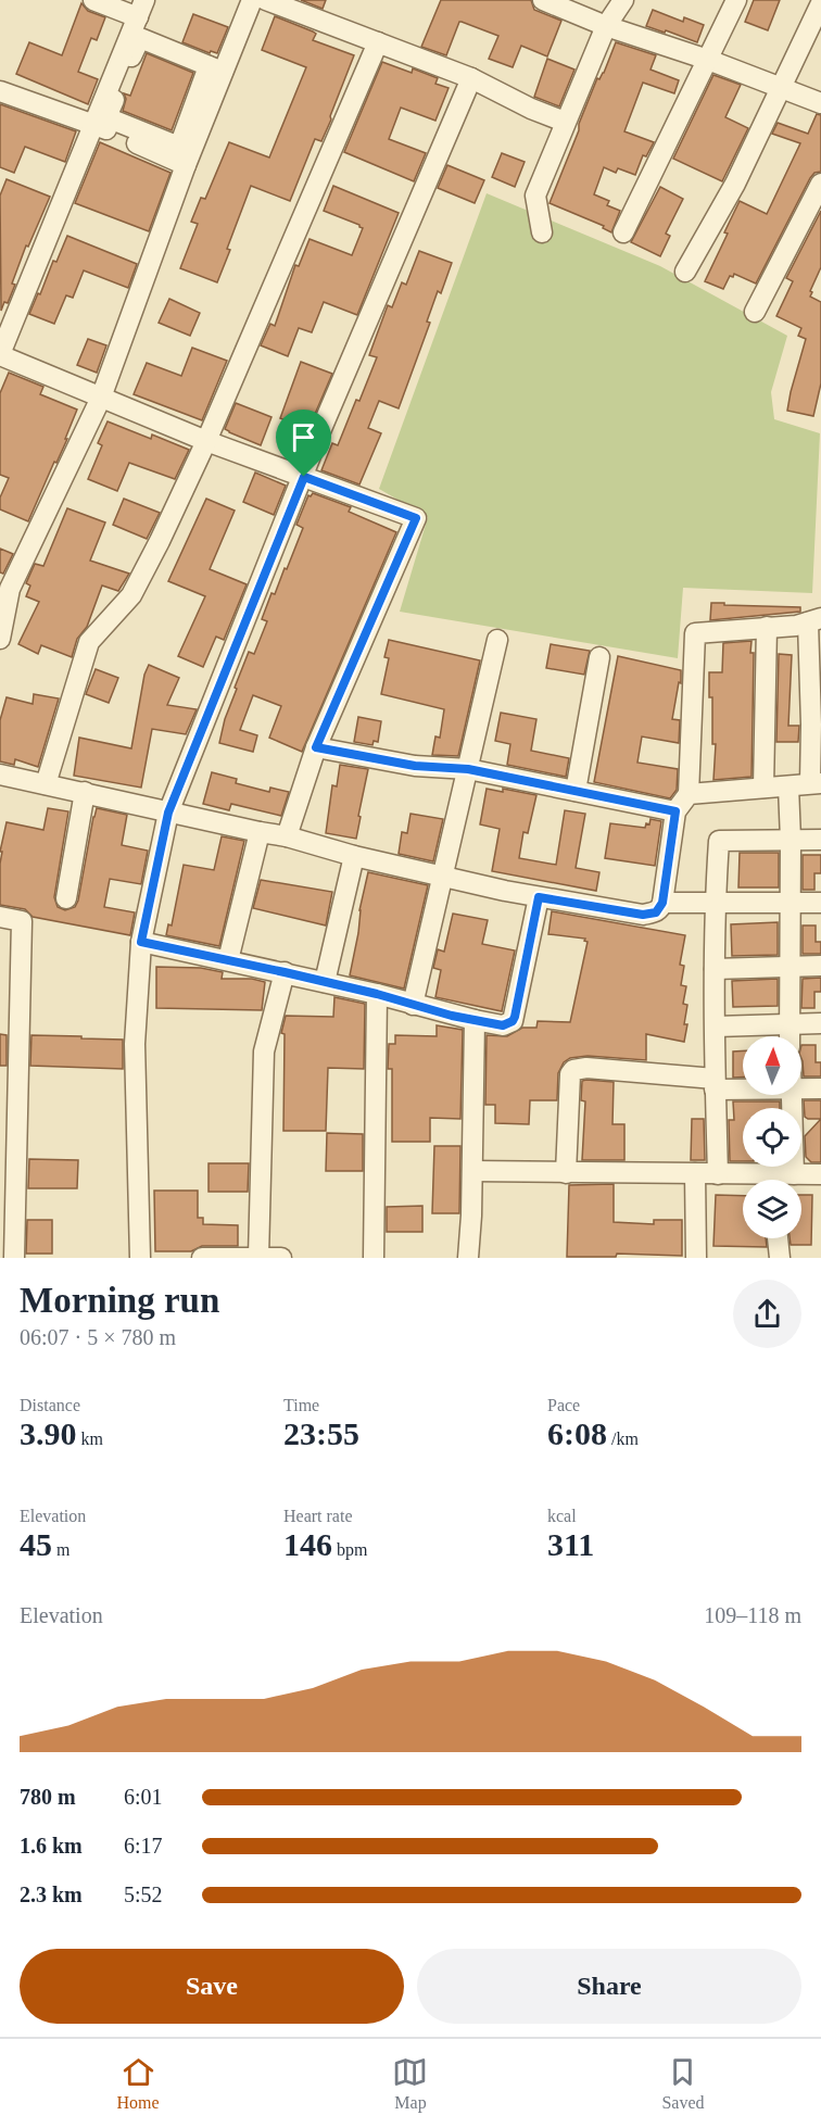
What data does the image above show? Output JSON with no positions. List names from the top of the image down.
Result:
{
  "north": "top",
  "page": {
    "heading": ["Morning run", "06:07 · 5 × 780 m"],
    "stats": [
      ["Distance", "3.90 km"],
      ["Time", "23:55"],
      ["Pace", "6:08 /km"],
      ["Elevation", "45 m"],
      ["Heart rate", "146 bpm"],
      ["kcal", "311"]
    ],
    "chart": ["Elevation", "109–118 m"],
    "list": [
      {
        "name": "780 m",
        "note": "6:01"
      },
      {
        "name": "1.6 km",
        "note": "6:17"
      },
      {
        "name": "2.3 km",
        "note": "5:52"
      }
    ],
    "buttons": ["Save", "Share"],
    "tabs": ["Home", "Map", "Saved"]
  }
}
